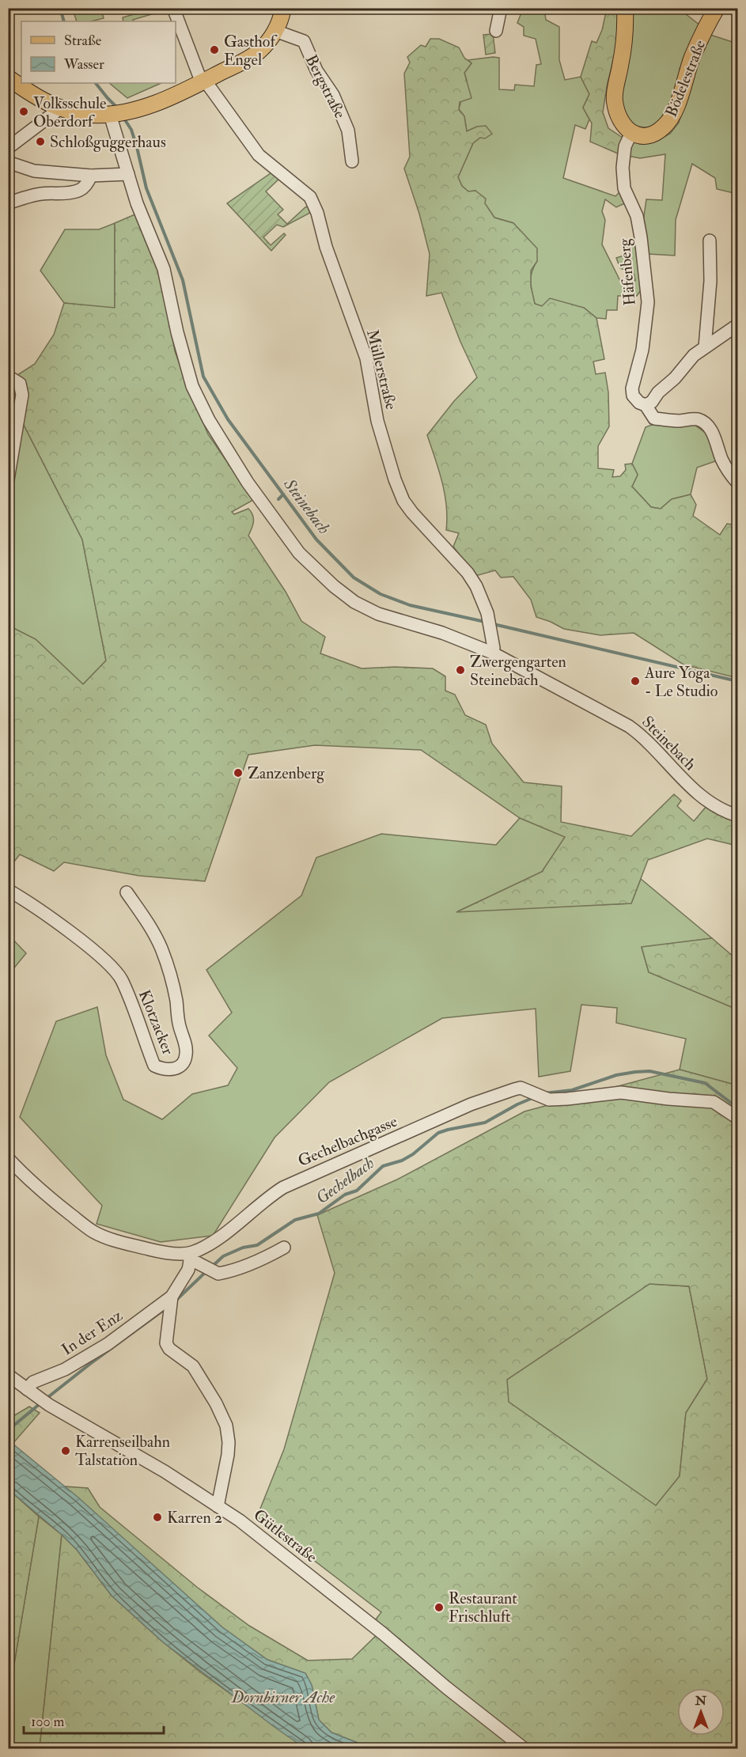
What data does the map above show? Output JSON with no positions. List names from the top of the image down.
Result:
{
  "streets": {
    "main road": ["Bödelestraße"],
    "street": [
      "Bergstraße",
      "Häfenberg",
      "Müllerstraße",
      "Steinebach",
      "Klotzacker",
      "Gechelbachgasse",
      "In der Enz",
      "Gütlestraße"
    ]
  },
  "crossings": [
    ["Bödelestraße", "Häfenberg"],
    ["Müllerstraße", "Steinebach"],
    ["Gechelbachgasse", "In der Enz"],
    ["In der Enz", "Gütlestraße"]
  ],
  "water": ["Steinebach", "Gechelbach", "Dornbirner Ache"],
  "places": [
    "Gasthof Engel",
    "Volksschule Oberdorf",
    "Schloßguggerhaus",
    "Zwergengarten Steinebach",
    "Aure Yoga - Le Studio",
    "Zanzenberg",
    "Karrenseilbahn Talstation",
    "Karren 2",
    "Restaurant Frischluft"
  ],
  "legend": ["Straße", "Wasser"],
  "scale_bar": "100 m",
  "north": "top"
}
